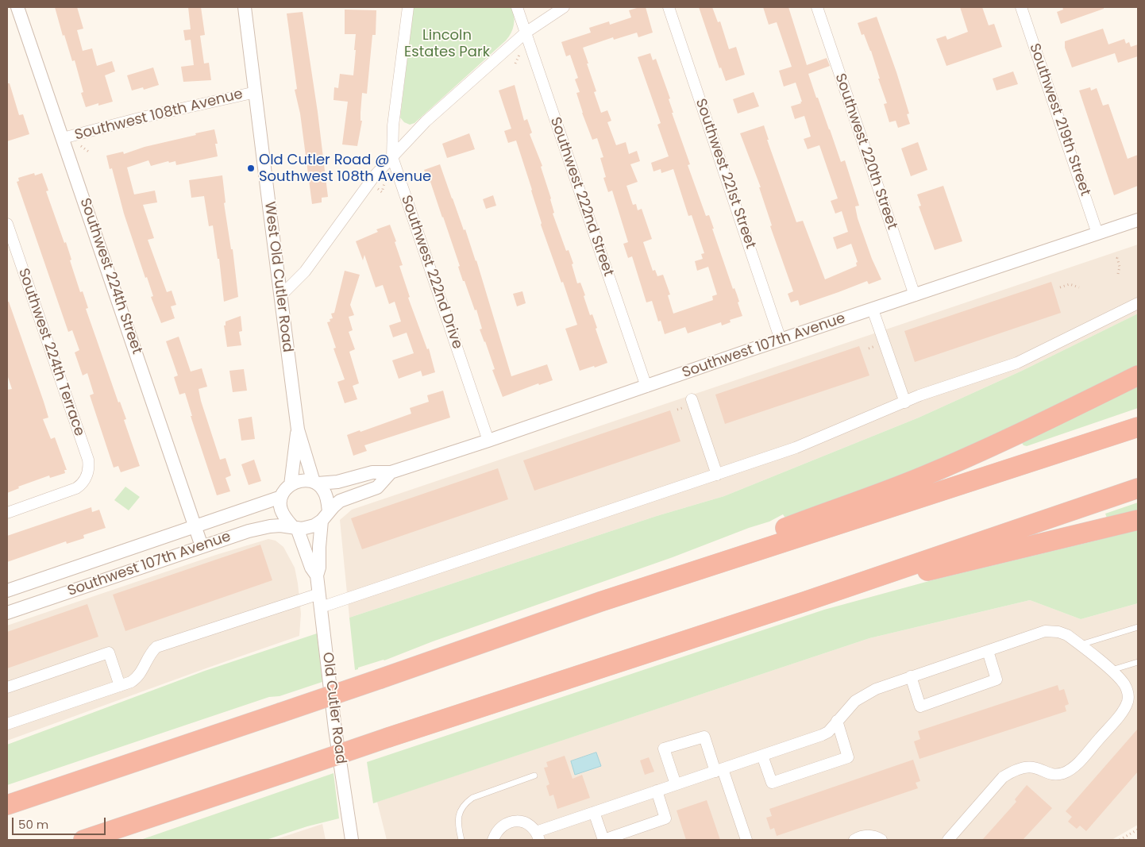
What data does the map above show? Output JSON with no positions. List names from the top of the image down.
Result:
{
  "streets": {
    "street": [
      "Southwest 108th Avenue",
      "Southwest 219th Street",
      "Southwest 220th Street",
      "Southwest 221st Street",
      "Southwest 222nd Street",
      "Southwest 222nd Drive",
      "Southwest 224th Street",
      "West Old Cutler Road",
      "Southwest 107th Avenue",
      "Southwest 224th Terrace",
      "Old Cutler Road"
    ]
  },
  "crossings": [
    ["Southwest 108th Avenue", "Southwest 224th Street"],
    ["Southwest 108th Avenue", "West Old Cutler Road"],
    ["Southwest 219th Street", "Southwest 107th Avenue"],
    ["Southwest 220th Street", "Southwest 107th Avenue"],
    ["Southwest 221st Street", "Southwest 107th Avenue"],
    ["Southwest 222nd Street", "Southwest 107th Avenue"],
    ["Southwest 222nd Drive", "Southwest 107th Avenue"],
    ["Southwest 224th Street", "Southwest 107th Avenue"],
    ["West Old Cutler Road", "Southwest 107th Avenue"],
    ["West Old Cutler Road", "Old Cutler Road"],
    ["Southwest 107th Avenue", "Old Cutler Road"]
  ],
  "parks": ["Lincoln Estates Park"],
  "places": ["Old Cutler Road @ Southwest 108th Avenue"],
  "scale_bar": "50 m"
}
